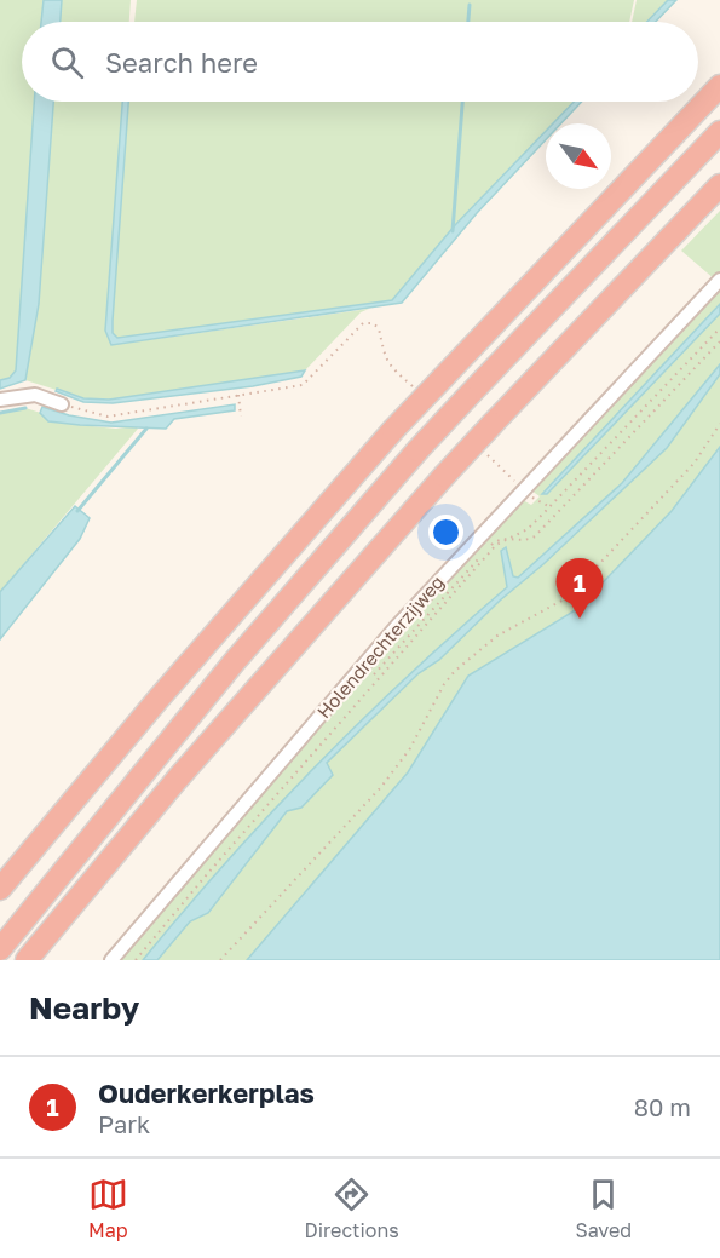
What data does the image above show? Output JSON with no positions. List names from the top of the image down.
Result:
{
  "streets": {
    "street": ["Holendrechterzijweg"]
  },
  "north": "bottom right",
  "page": {
    "search": "Search here",
    "pins": "1",
    "heading": "Nearby",
    "list": [
      {
        "mark": "1",
        "name": "Ouderkerkerplas",
        "note": "Park",
        "value": "80 m"
      }
    ],
    "nav": ["Map", "Directions", "Saved"]
  }
}
